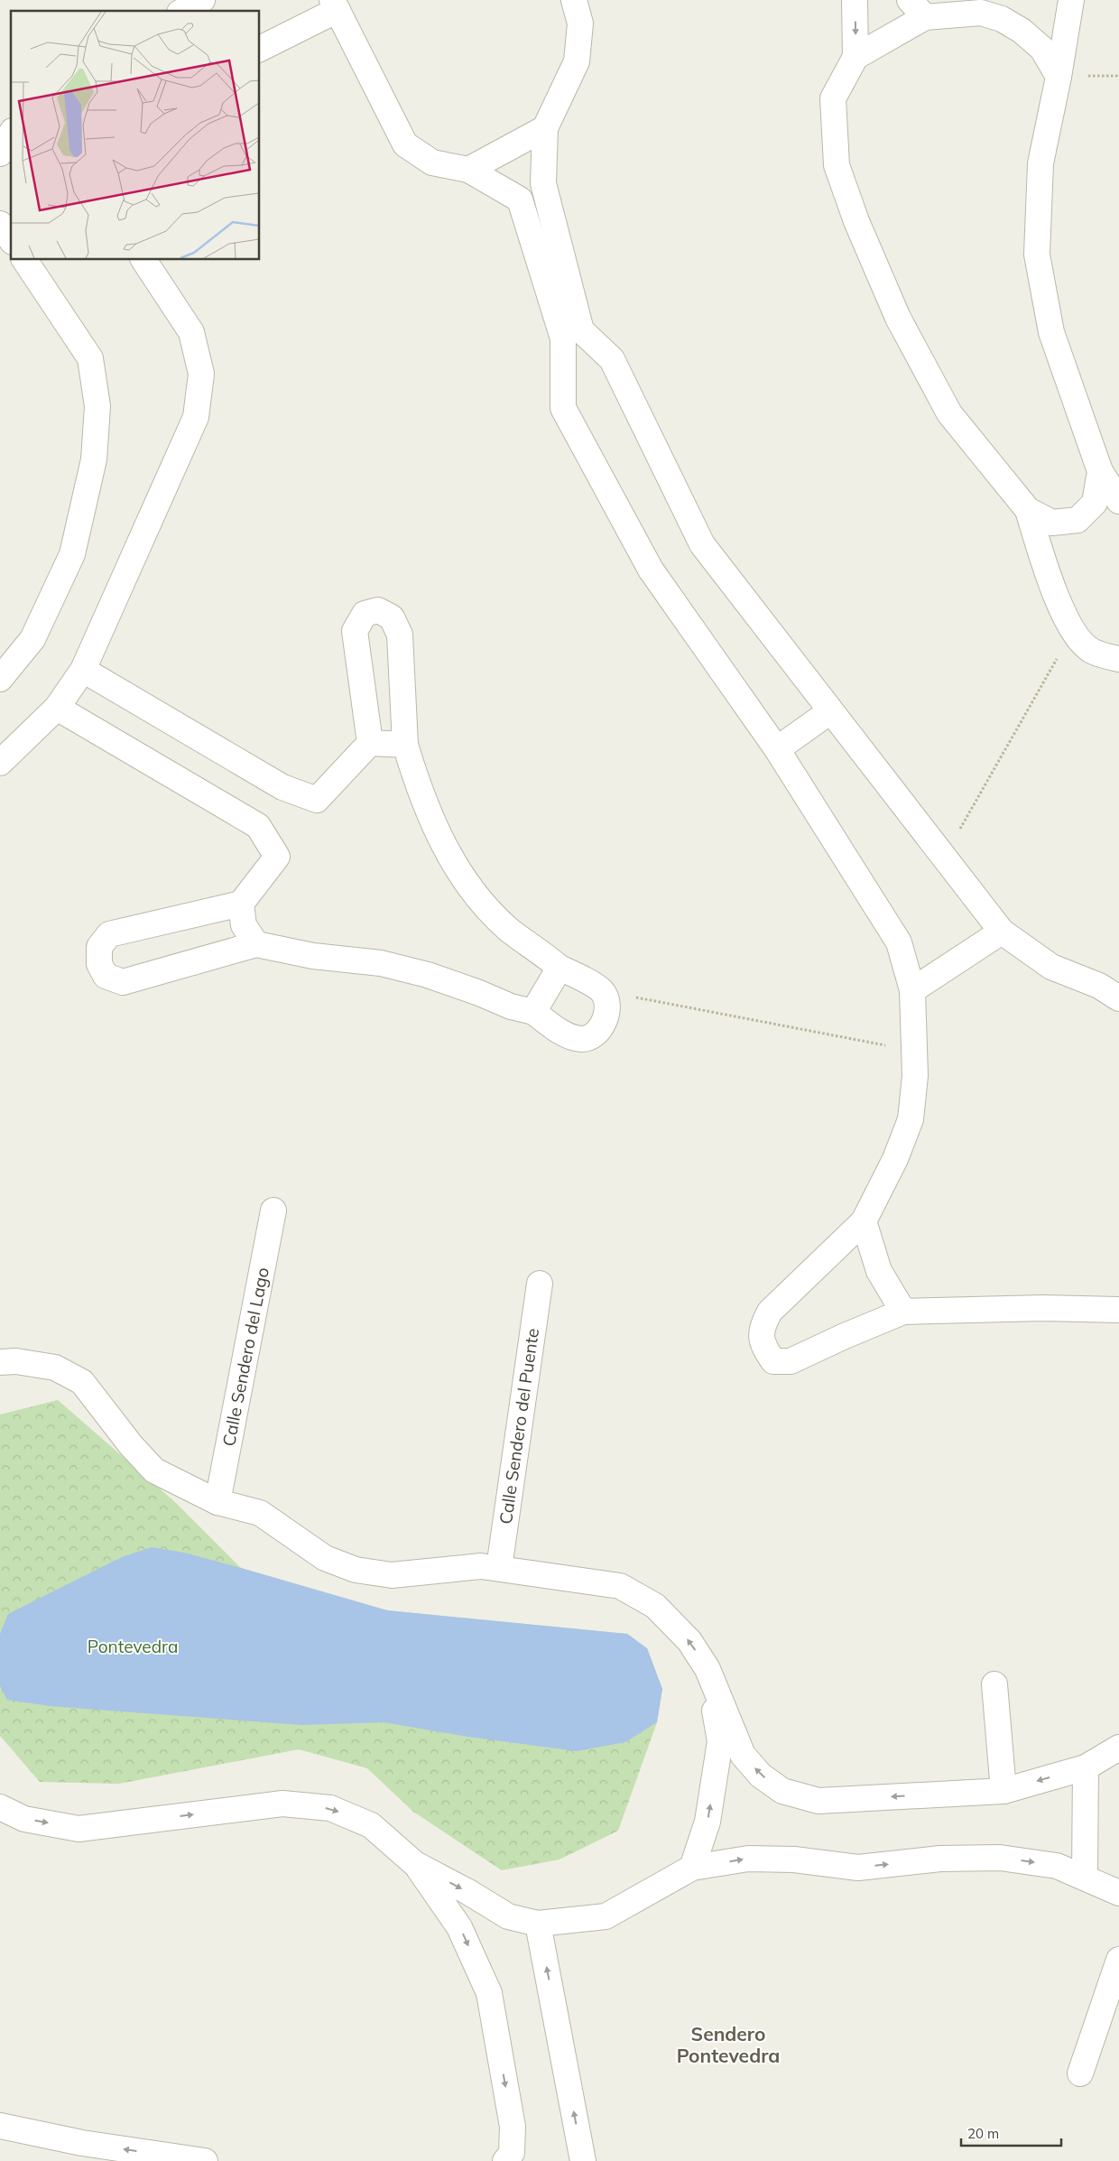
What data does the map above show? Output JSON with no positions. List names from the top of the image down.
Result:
{
  "streets": {
    "street": ["Calle Sendero del Lago", "Calle Sendero del Puente"]
  },
  "districts": ["Sendero Pontevedra"],
  "parks": ["Pontevedra"],
  "scale_bar": "20 m"
}
